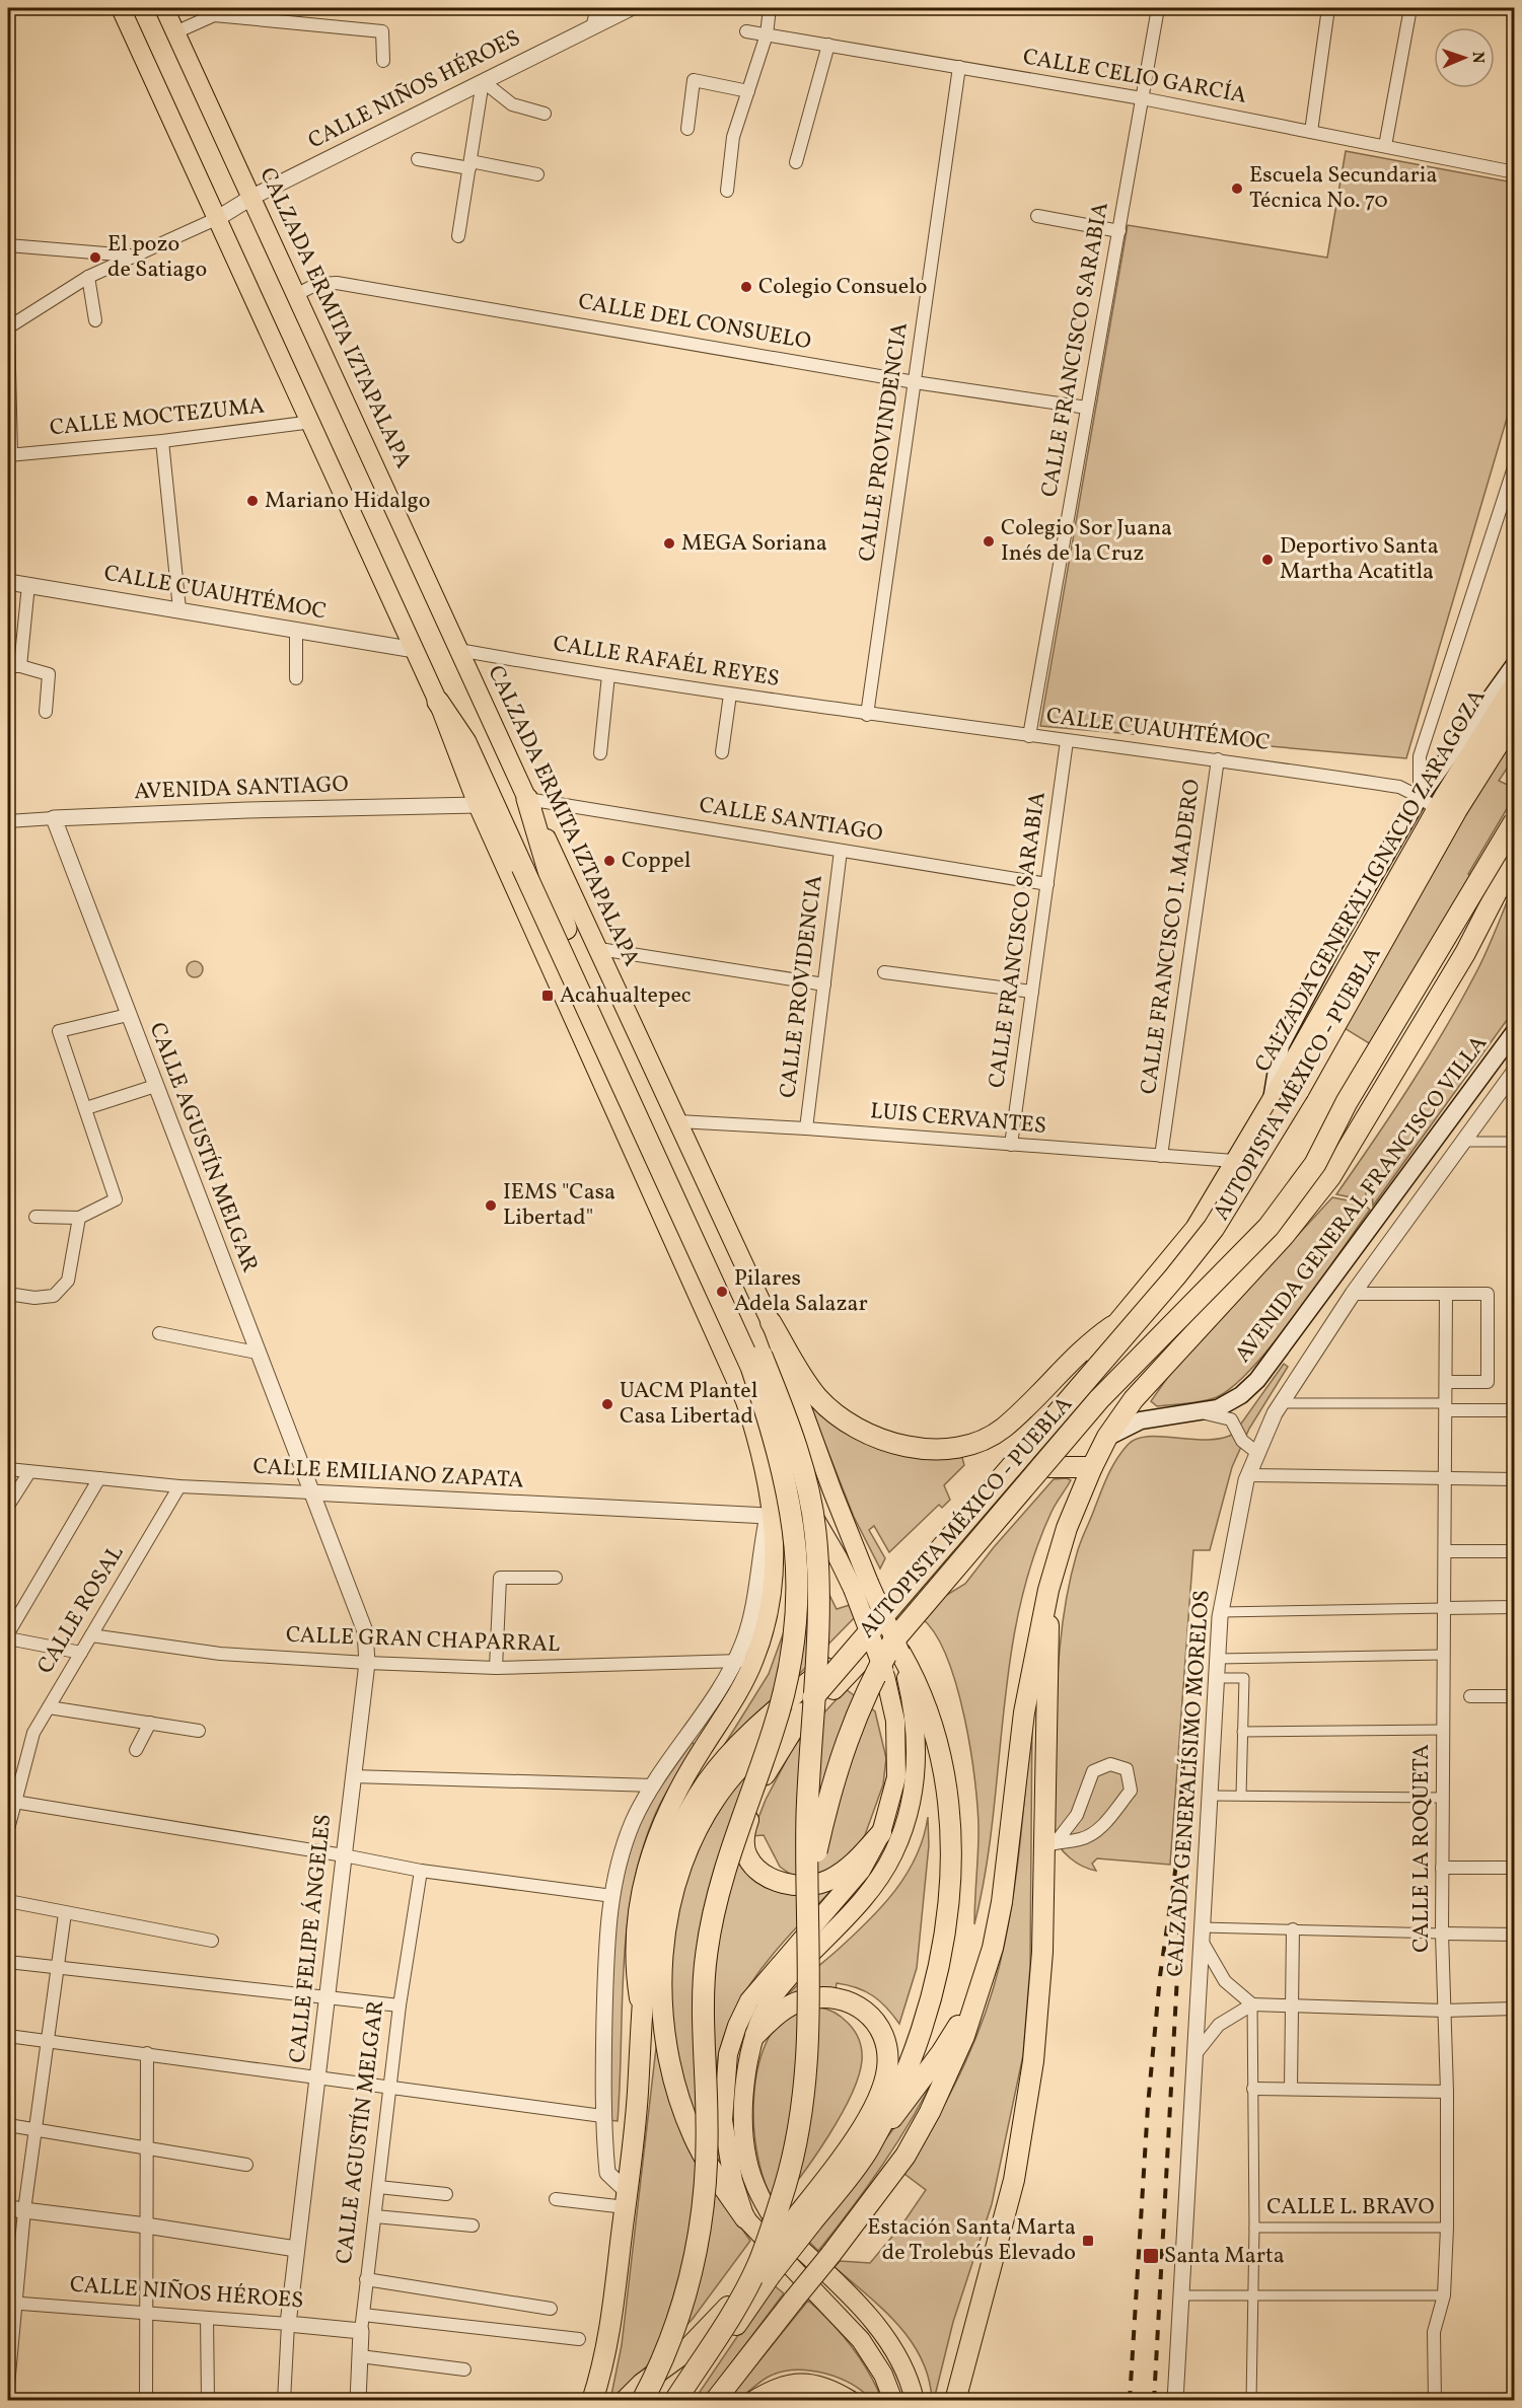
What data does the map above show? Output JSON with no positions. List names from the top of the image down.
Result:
{
  "streets": {
    "highway": ["CALZADA GENERAL IGNACIO ZARAGOZA", "AUTOPISTA MÉXICO - PUEBLA"],
    "main road": ["CALZADA ERMITA IZTAPALAPA", "AVENIDA GENERAL FRANCISCO VILLA"],
    "street": [
      "CALLE CELIO GARCÍA",
      "CALLE NIÑOS HÉROES",
      "CALLE DEL CONSUELO",
      "CALLE FRANCISCO SARABIA",
      "CALLE MOCTEZUMA",
      "CALLE PROVINDENCIA",
      "CALLE CUAUHTÉMOC",
      "CALLE RAFAÉL REYES",
      "AVENIDA SANTIAGO",
      "CALLE SANTIAGO",
      "CALLE FRANCISCO I. MADERO",
      "CALLE PROVIDENCIA",
      "LUIS CERVANTES",
      "CALLE AGUSTÍN MELGAR",
      "CALLE EMILIANO ZAPATA",
      "CALLE ROSAL",
      "CALLE GRAN CHAPARRAL",
      "CALZADA GENERALÍSIMO MORELOS",
      "CALLE LA ROQUETA",
      "CALLE FELIPE ÁNGELES",
      "CALLE L. BRAVO"
    ]
  },
  "crossings": [
    ["CALLE CELIO GARCÍA", "CALLE FRANCISCO SARABIA"],
    ["CALLE CELIO GARCÍA", "CALLE PROVINDENCIA"],
    ["CALLE NIÑOS HÉROES", "CALZADA ERMITA IZTAPALAPA"],
    ["CALLE NIÑOS HÉROES", "CALLE AGUSTÍN MELGAR"],
    ["CALLE NIÑOS HÉROES", "CALLE FELIPE ÁNGELES"],
    ["CALZADA ERMITA IZTAPALAPA", "CALLE DEL CONSUELO"],
    ["CALZADA ERMITA IZTAPALAPA", "CALLE RAFAÉL REYES"],
    ["CALZADA ERMITA IZTAPALAPA", "CALLE SANTIAGO"],
    ["CALZADA ERMITA IZTAPALAPA", "AUTOPISTA MÉXICO - PUEBLA"],
    ["CALZADA ERMITA IZTAPALAPA", "LUIS CERVANTES"],
    ["CALLE DEL CONSUELO", "CALLE FRANCISCO SARABIA"],
    ["CALLE DEL CONSUELO", "CALLE PROVINDENCIA"],
    ["CALLE FRANCISCO SARABIA", "CALLE CUAUHTÉMOC"],
    ["CALLE FRANCISCO SARABIA", "CALLE SANTIAGO"],
    ["CALLE FRANCISCO SARABIA", "LUIS CERVANTES"],
    ["CALLE PROVINDENCIA", "CALLE CUAUHTÉMOC"],
    ["CALLE PROVINDENCIA", "CALLE RAFAÉL REYES"],
    ["CALLE CUAUHTÉMOC", "CALLE RAFAÉL REYES"],
    ["CALLE CUAUHTÉMOC", "CALZADA GENERAL IGNACIO ZARAGOZA"],
    ["CALLE CUAUHTÉMOC", "CALLE FRANCISCO I. MADERO"],
    ["AVENIDA SANTIAGO", "CALLE AGUSTÍN MELGAR"],
    ["CALLE SANTIAGO", "CALLE PROVIDENCIA"],
    ["CALZADA GENERAL IGNACIO ZARAGOZA", "LUIS CERVANTES"],
    ["CALLE FRANCISCO I. MADERO", "LUIS CERVANTES"],
    ["CALLE PROVIDENCIA", "LUIS CERVANTES"],
    ["CALLE AGUSTÍN MELGAR", "CALLE EMILIANO ZAPATA"],
    ["CALLE AGUSTÍN MELGAR", "CALLE FELIPE ÁNGELES"],
    ["CALLE EMILIANO ZAPATA", "CALLE ROSAL"],
    ["CALLE EMILIANO ZAPATA", "CALLE FELIPE ÁNGELES"],
    ["CALLE ROSAL", "CALLE GRAN CHAPARRAL"],
    ["CALLE GRAN CHAPARRAL", "CALLE FELIPE ÁNGELES"],
    ["CALLE LA ROQUETA", "CALLE L. BRAVO"]
  ],
  "places": {
    "other": [
      "Escuela Secundaria Técnica No. 70",
      "El pozo de Satiago",
      "Colegio Consuelo",
      "Mariano Hidalgo",
      "Colegio Sor Juana Inés de la Cruz",
      "MEGA Soriana",
      "Deportivo Santa Martha Acatitla",
      "Coppel",
      "IEMS \"Casa Libertad\"",
      "Pilares Adela Salazar",
      "UACM Plantel Casa Libertad"
    ],
    "transit": ["Acahualtepec", "Estación Santa Marta de Trolebús Elevado", "Santa Marta"]
  },
  "north": "right"
}
